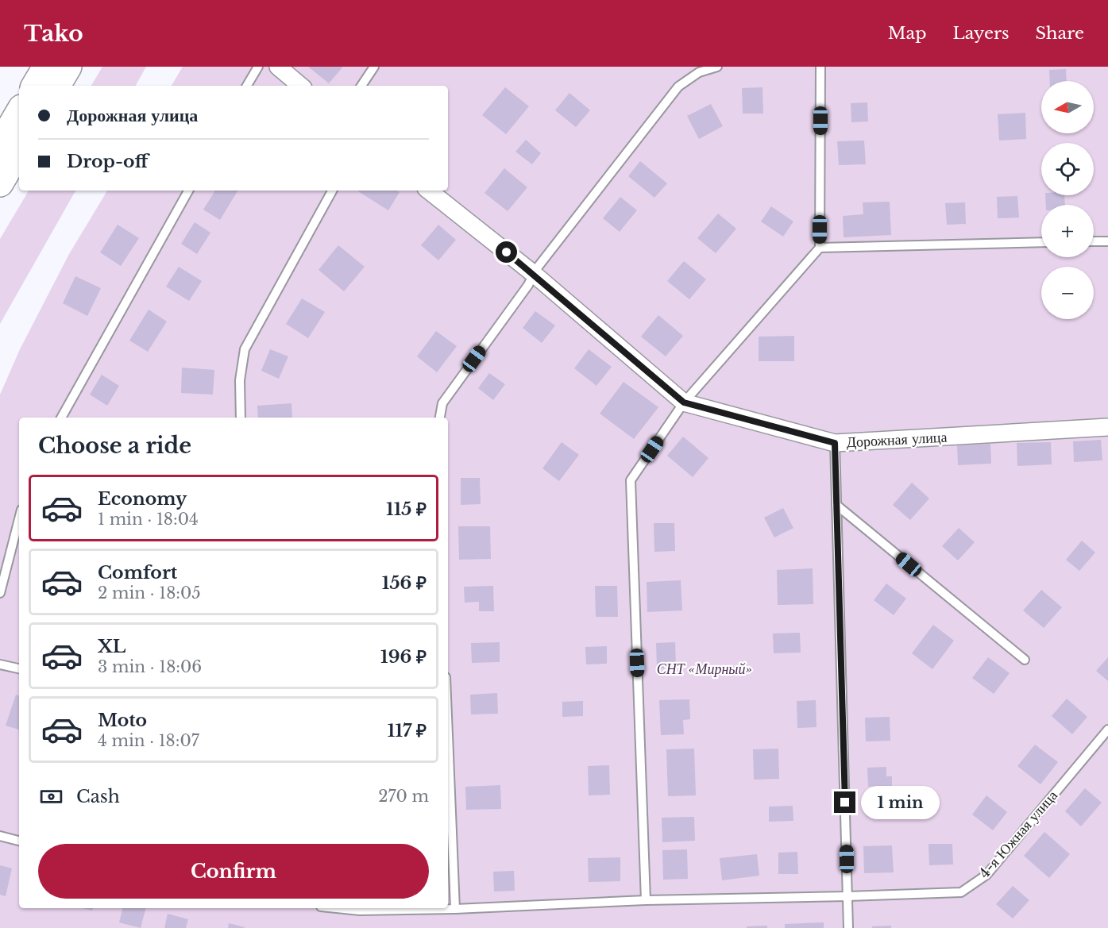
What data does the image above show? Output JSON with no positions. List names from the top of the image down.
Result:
{
  "streets": {
    "street": ["Дорожная улица"],
    "lane": ["4-я Южная улица"]
  },
  "parks": ["СНТ «Мирный»"],
  "north": "left",
  "page": {
    "header": "Tako",
    "nav": ["Map", "Layers", "Share"],
    "map_buttons": ["+", "−"],
    "banner": ["Дорожная улица", "Drop-off"],
    "heading": "Choose a ride",
    "list": [
      {
        "name": "Economy",
        "note": "1 min · 18:04",
        "value": "115 ₽"
      },
      {
        "name": "Comfort",
        "note": "2 min · 18:05",
        "value": "156 ₽"
      },
      {
        "name": "XL",
        "note": "3 min · 18:06",
        "value": "196 ₽"
      },
      {
        "name": "Moto",
        "note": "4 min · 18:07",
        "value": "117 ₽"
      }
    ],
    "pay": ["Cash", "270 m"],
    "bubble": "1 min",
    "buttons": "Confirm"
  }
}
